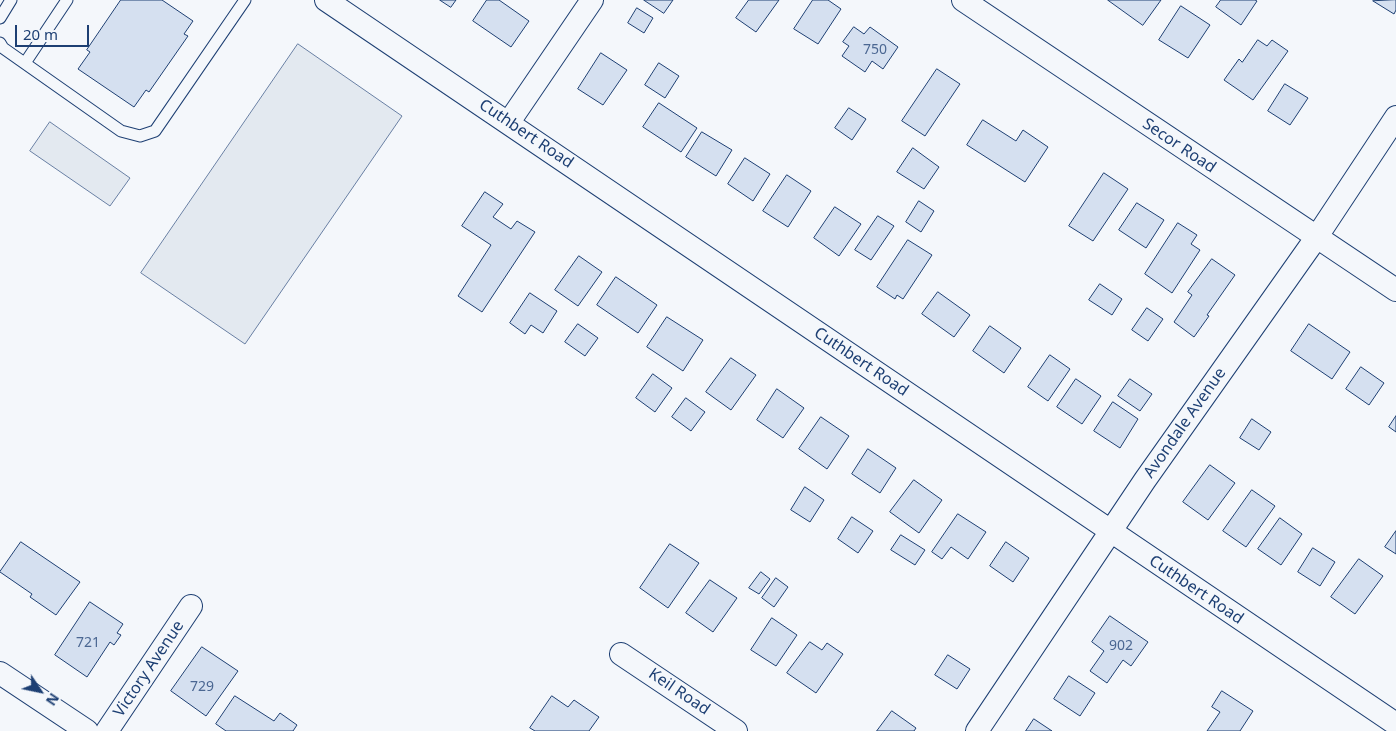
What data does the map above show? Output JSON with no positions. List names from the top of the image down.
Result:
{
  "streets": {
    "street": [
      "Cuthbert Road",
      "Secor Road",
      "Avondale Avenue",
      "Victory Avenue",
      "Keil Road"
    ]
  },
  "crossings": [
    ["Cuthbert Road", "Avondale Avenue"],
    ["Secor Road", "Avondale Avenue"]
  ],
  "house_numbers": [
    "750",
    "721",
    "902",
    "729"
  ],
  "scale_bar": "20 m",
  "north": "bottom right"
}
